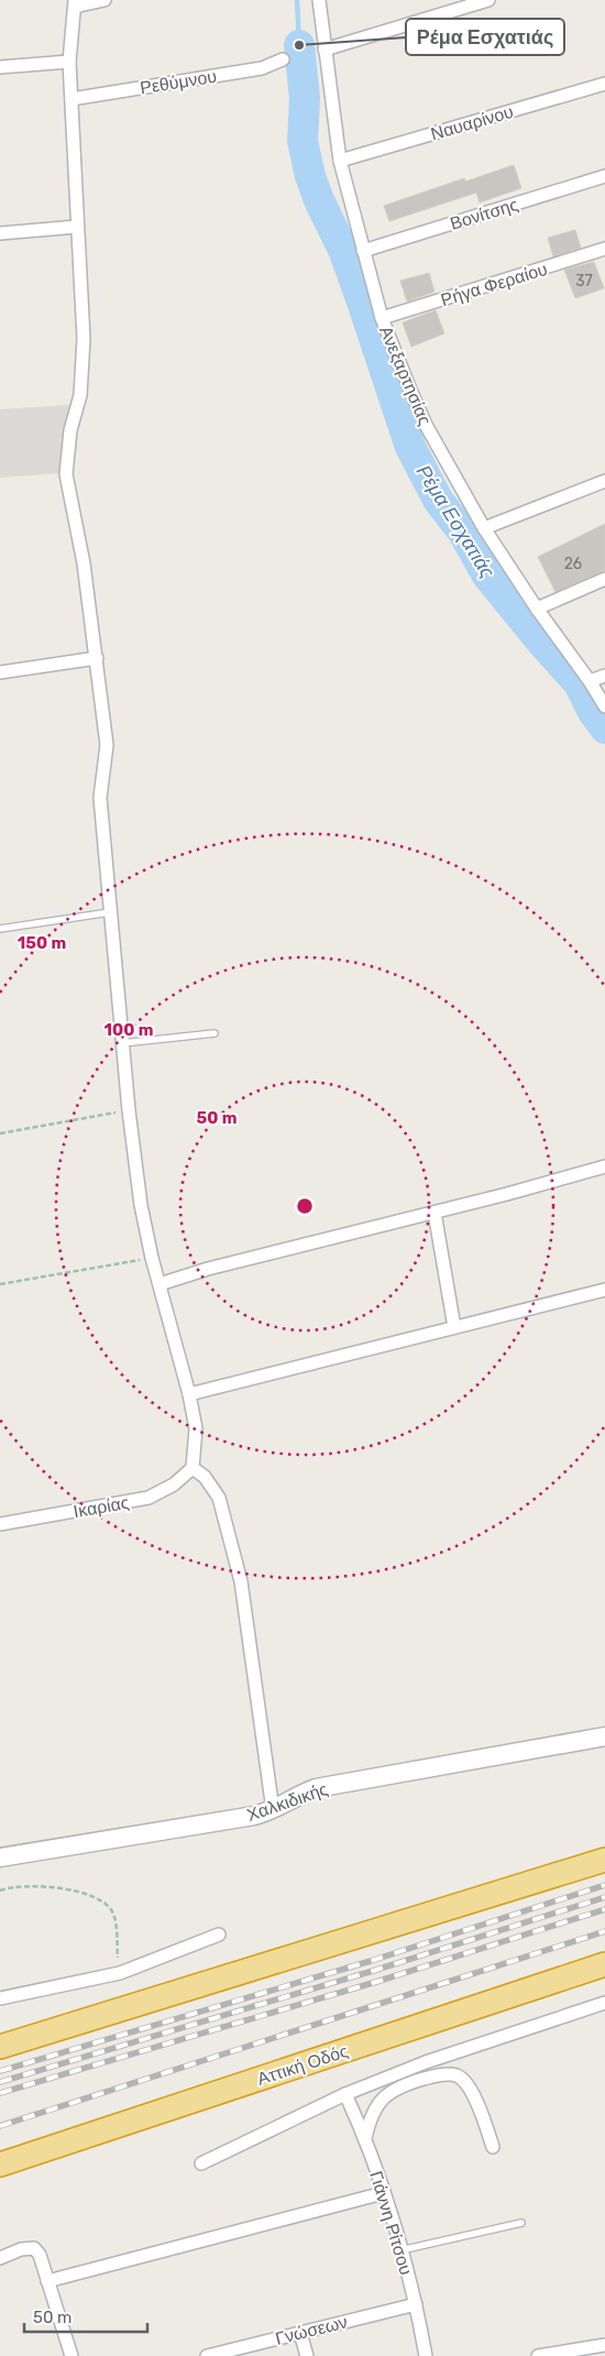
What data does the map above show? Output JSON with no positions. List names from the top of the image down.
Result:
{
  "streets": {
    "highway": ["Αττική Οδός"],
    "street": [
      "Ρεθύμνου",
      "Ναυαρίνου",
      "Βονίτσης",
      "Ρήγα Φεραίου",
      "Ανεξαρτησίας",
      "Ικαρίας",
      "Χαλκιδικής",
      "Γιάννη Ρίτσου",
      "Γνώσεων"
    ]
  },
  "crossings": [
    ["Ναυαρίνου", "Ανεξαρτησίας"],
    ["Βονίτσης", "Ανεξαρτησίας"],
    ["Ρήγα Φεραίου", "Ανεξαρτησίας"],
    ["Γιάννη Ρίτσου", "Γνώσεων"]
  ],
  "water": ["Ρέμα Εσχατιάς"],
  "places": ["Ρέμα Εσχατιάς"],
  "house_numbers": ["37", "26"],
  "scale_bar": "50 m",
  "rings": ["150 m", "100 m", "50 m"]
}
